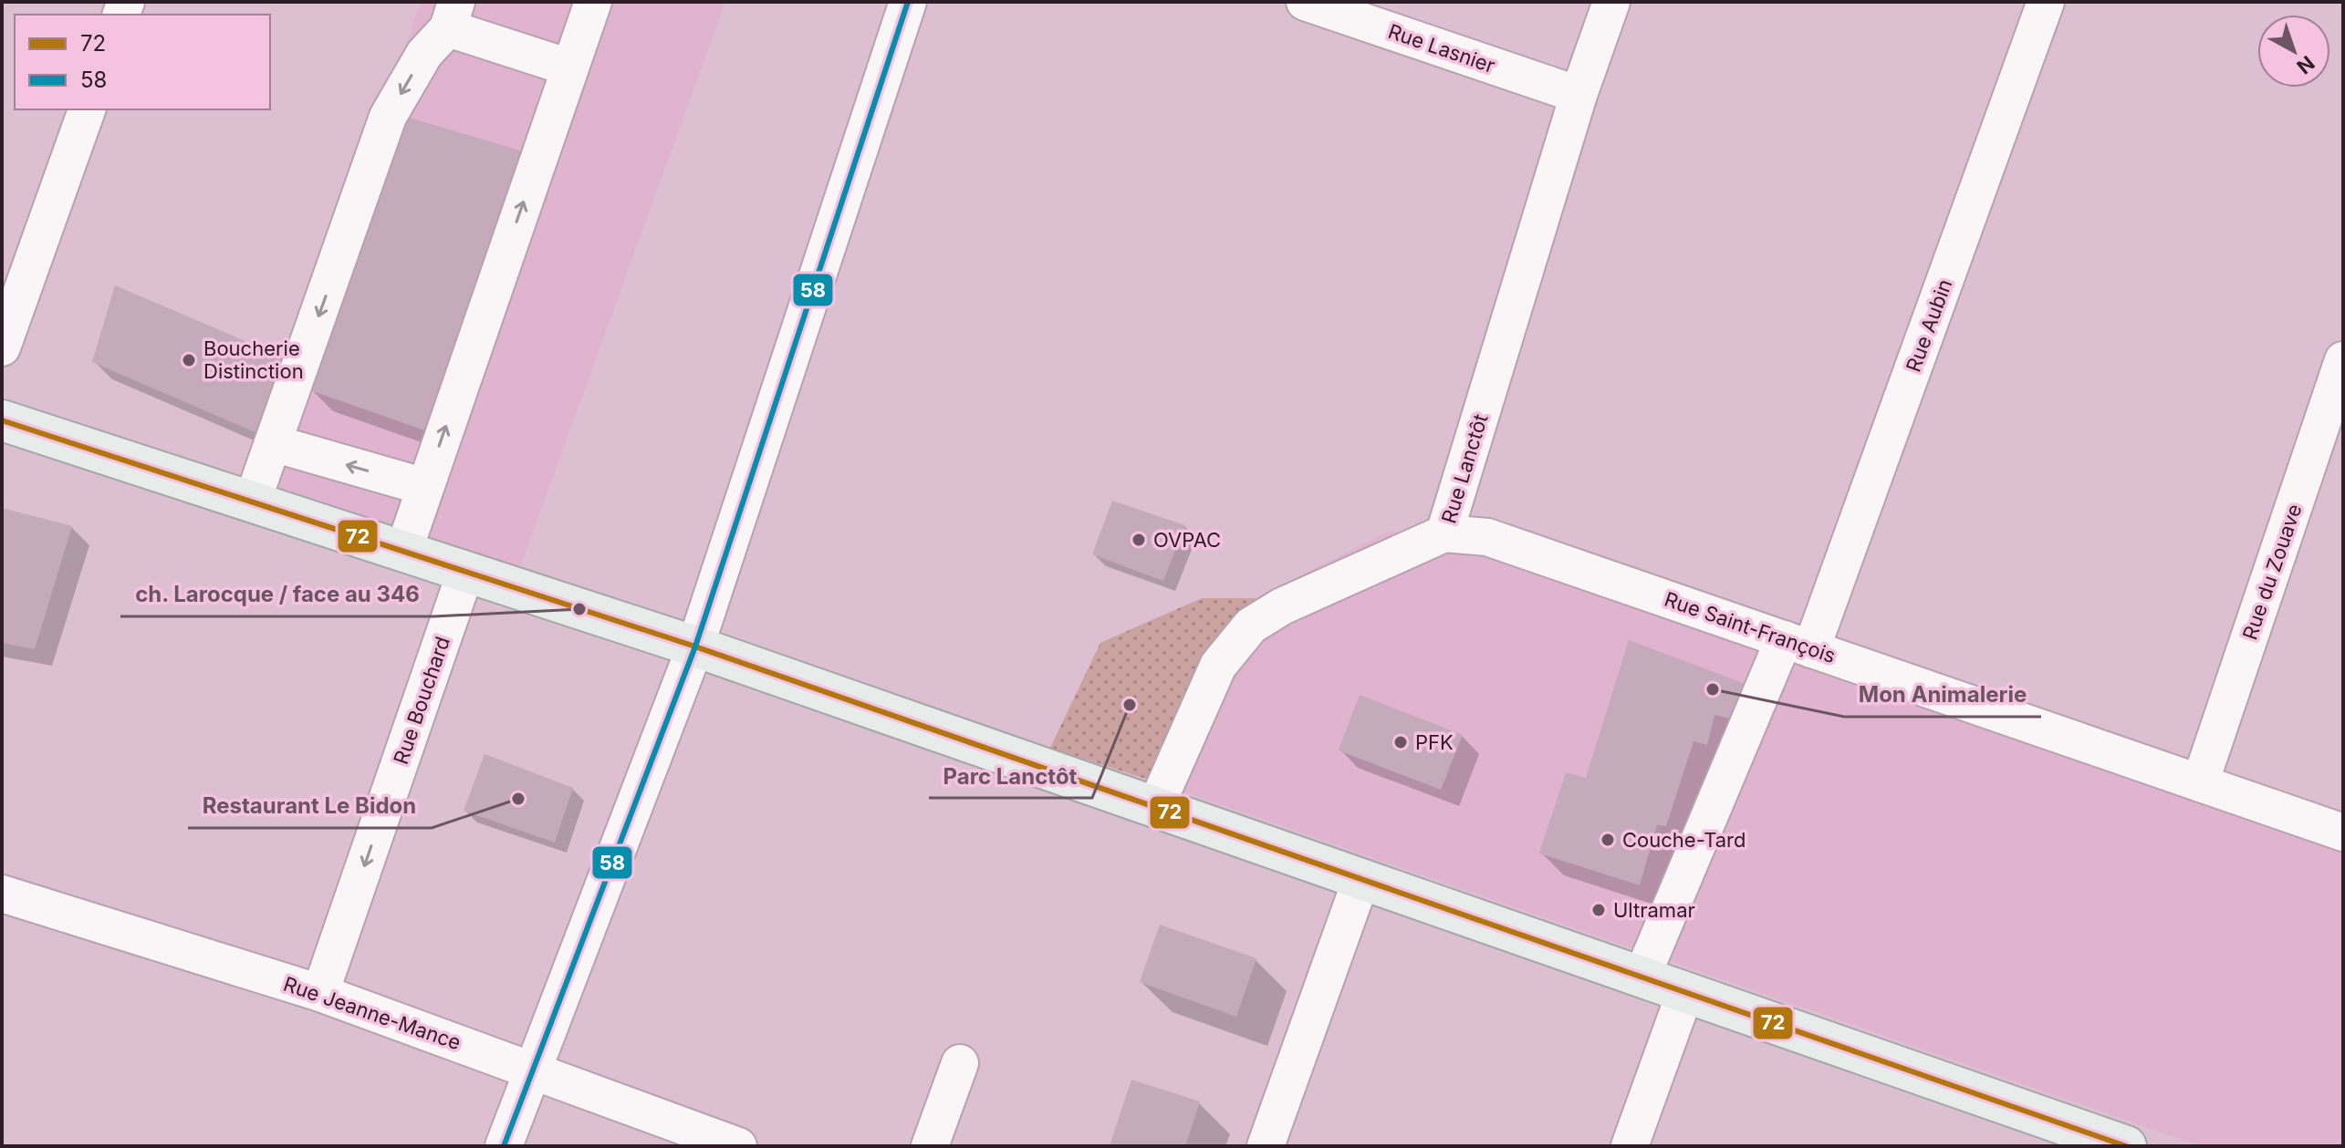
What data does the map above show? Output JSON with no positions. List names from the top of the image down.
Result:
{
  "streets": {
    "street": [
      "Rue Lasnier",
      "Rue Aubin",
      "Rue Lanctôt",
      "Rue du Zouave",
      "Rue Saint-François",
      "Rue Bouchard",
      "Rue Jeanne-Mance"
    ]
  },
  "crossings": [
    ["Rue Lasnier", "Rue Lanctôt"],
    ["Rue Aubin", "Rue Saint-François"],
    ["Rue Lanctôt", "Rue Saint-François"],
    ["Rue du Zouave", "Rue Saint-François"],
    ["Rue Bouchard", "Rue Jeanne-Mance"]
  ],
  "places": [
    "Boucherie Distinction",
    "OVPAC",
    "ch. Larocque / face au 346",
    "Mon Animalerie",
    "Parc Lanctôt",
    "PFK",
    "Restaurant Le Bidon",
    "Couche-Tard",
    "Ultramar"
  ],
  "lines": ["transit line 58", "transit line 72"],
  "legend": ["72", "58"],
  "north": "bottom right"
}
